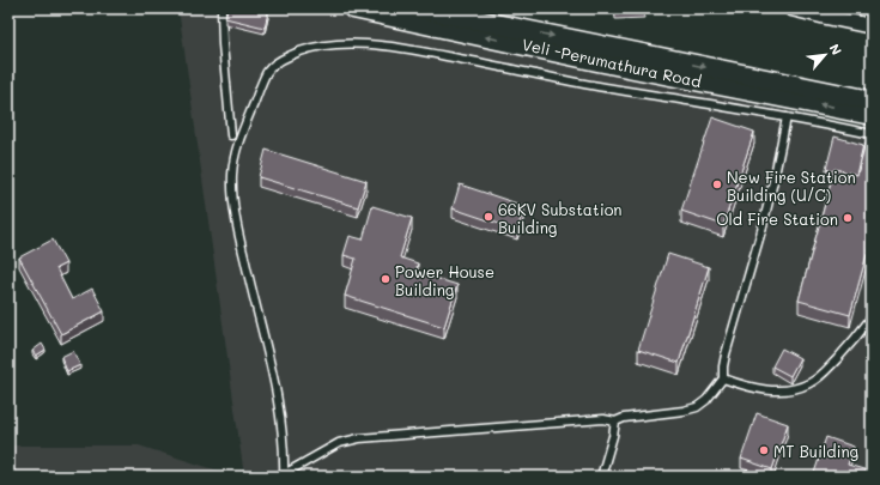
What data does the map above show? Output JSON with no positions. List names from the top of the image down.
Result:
{
  "streets": {
    "main road": ["Veli -Perumathura Road"]
  },
  "places": [
    "New Fire Station Building (U/C)",
    "66KV Substation Building",
    "Old Fire Station",
    "Power House Building",
    "MT Building"
  ],
  "north": "top right"
}
